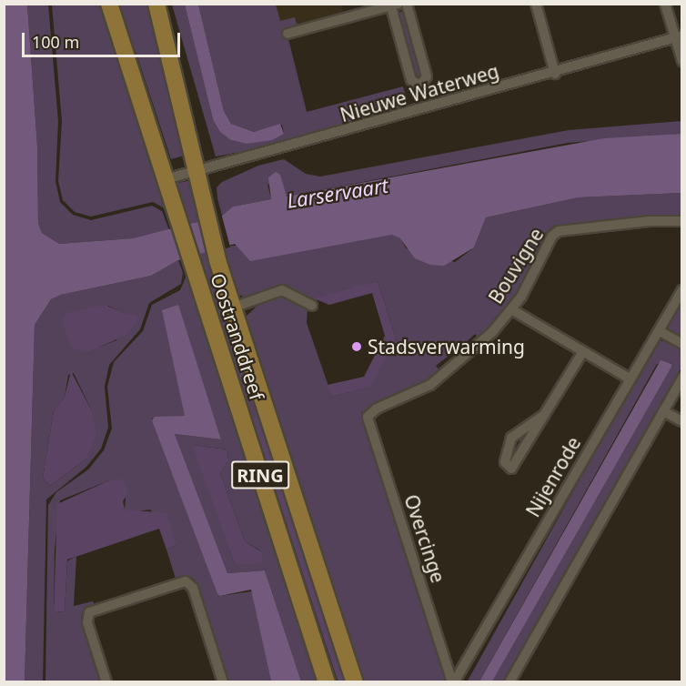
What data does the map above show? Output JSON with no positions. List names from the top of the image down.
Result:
{
  "streets": {
    "main road": ["Oostranddreef", "RING"],
    "street": [
      "Nieuwe Waterweg",
      "Bouvigne",
      "Nijenrode",
      "Overcinge"
    ]
  },
  "crossings": [
    ["Nieuwe Waterweg", "Oostranddreef"],
    ["Bouvigne", "Overcinge"],
    ["Nijenrode", "Overcinge"]
  ],
  "water": ["Larservaart"],
  "places": ["Stadsverwarming"],
  "scale_bar": "100 m"
}
